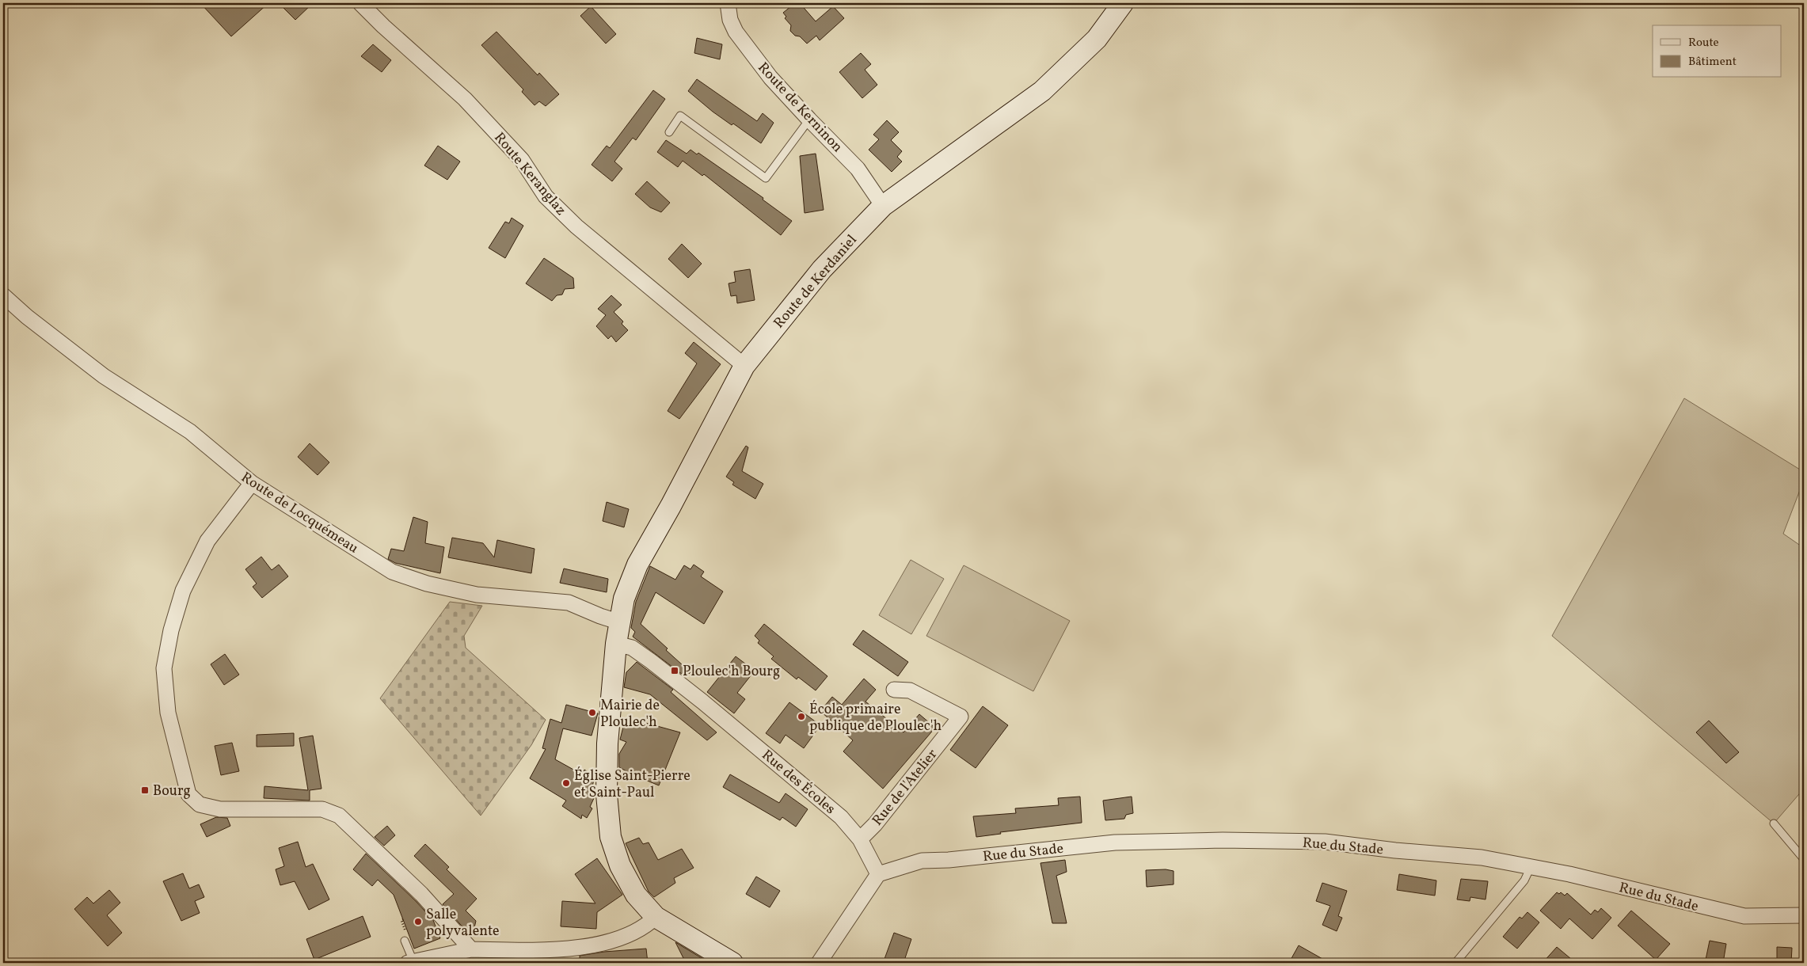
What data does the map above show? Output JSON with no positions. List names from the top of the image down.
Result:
{
  "streets": {
    "street": [
      "Route de Kerninon",
      "Route Keranglaz",
      "Route de Kerdaniel",
      "Route de Locquémeau",
      "Rue des Écoles",
      "Rue de l'Atelier",
      "Rue du Stade"
    ]
  },
  "crossings": [
    ["Route de Kerninon", "Route de Kerdaniel"],
    ["Route Keranglaz", "Route de Kerdaniel"],
    ["Route de Kerdaniel", "Route de Locquémeau"],
    ["Route de Kerdaniel", "Rue des Écoles"],
    ["Rue des Écoles", "Rue de l'Atelier"],
    ["Rue des Écoles", "Rue du Stade"]
  ],
  "places": {
    "transit": ["Ploulec'h Bourg", "Bourg"],
    "other": [
      "Mairie de Ploulec'h",
      "École primaire publique de Ploulec'h",
      "Église Saint-Pierre et Saint-Paul",
      "Salle polyvalente"
    ]
  },
  "legend": ["Route", "Bâtiment"]
}
